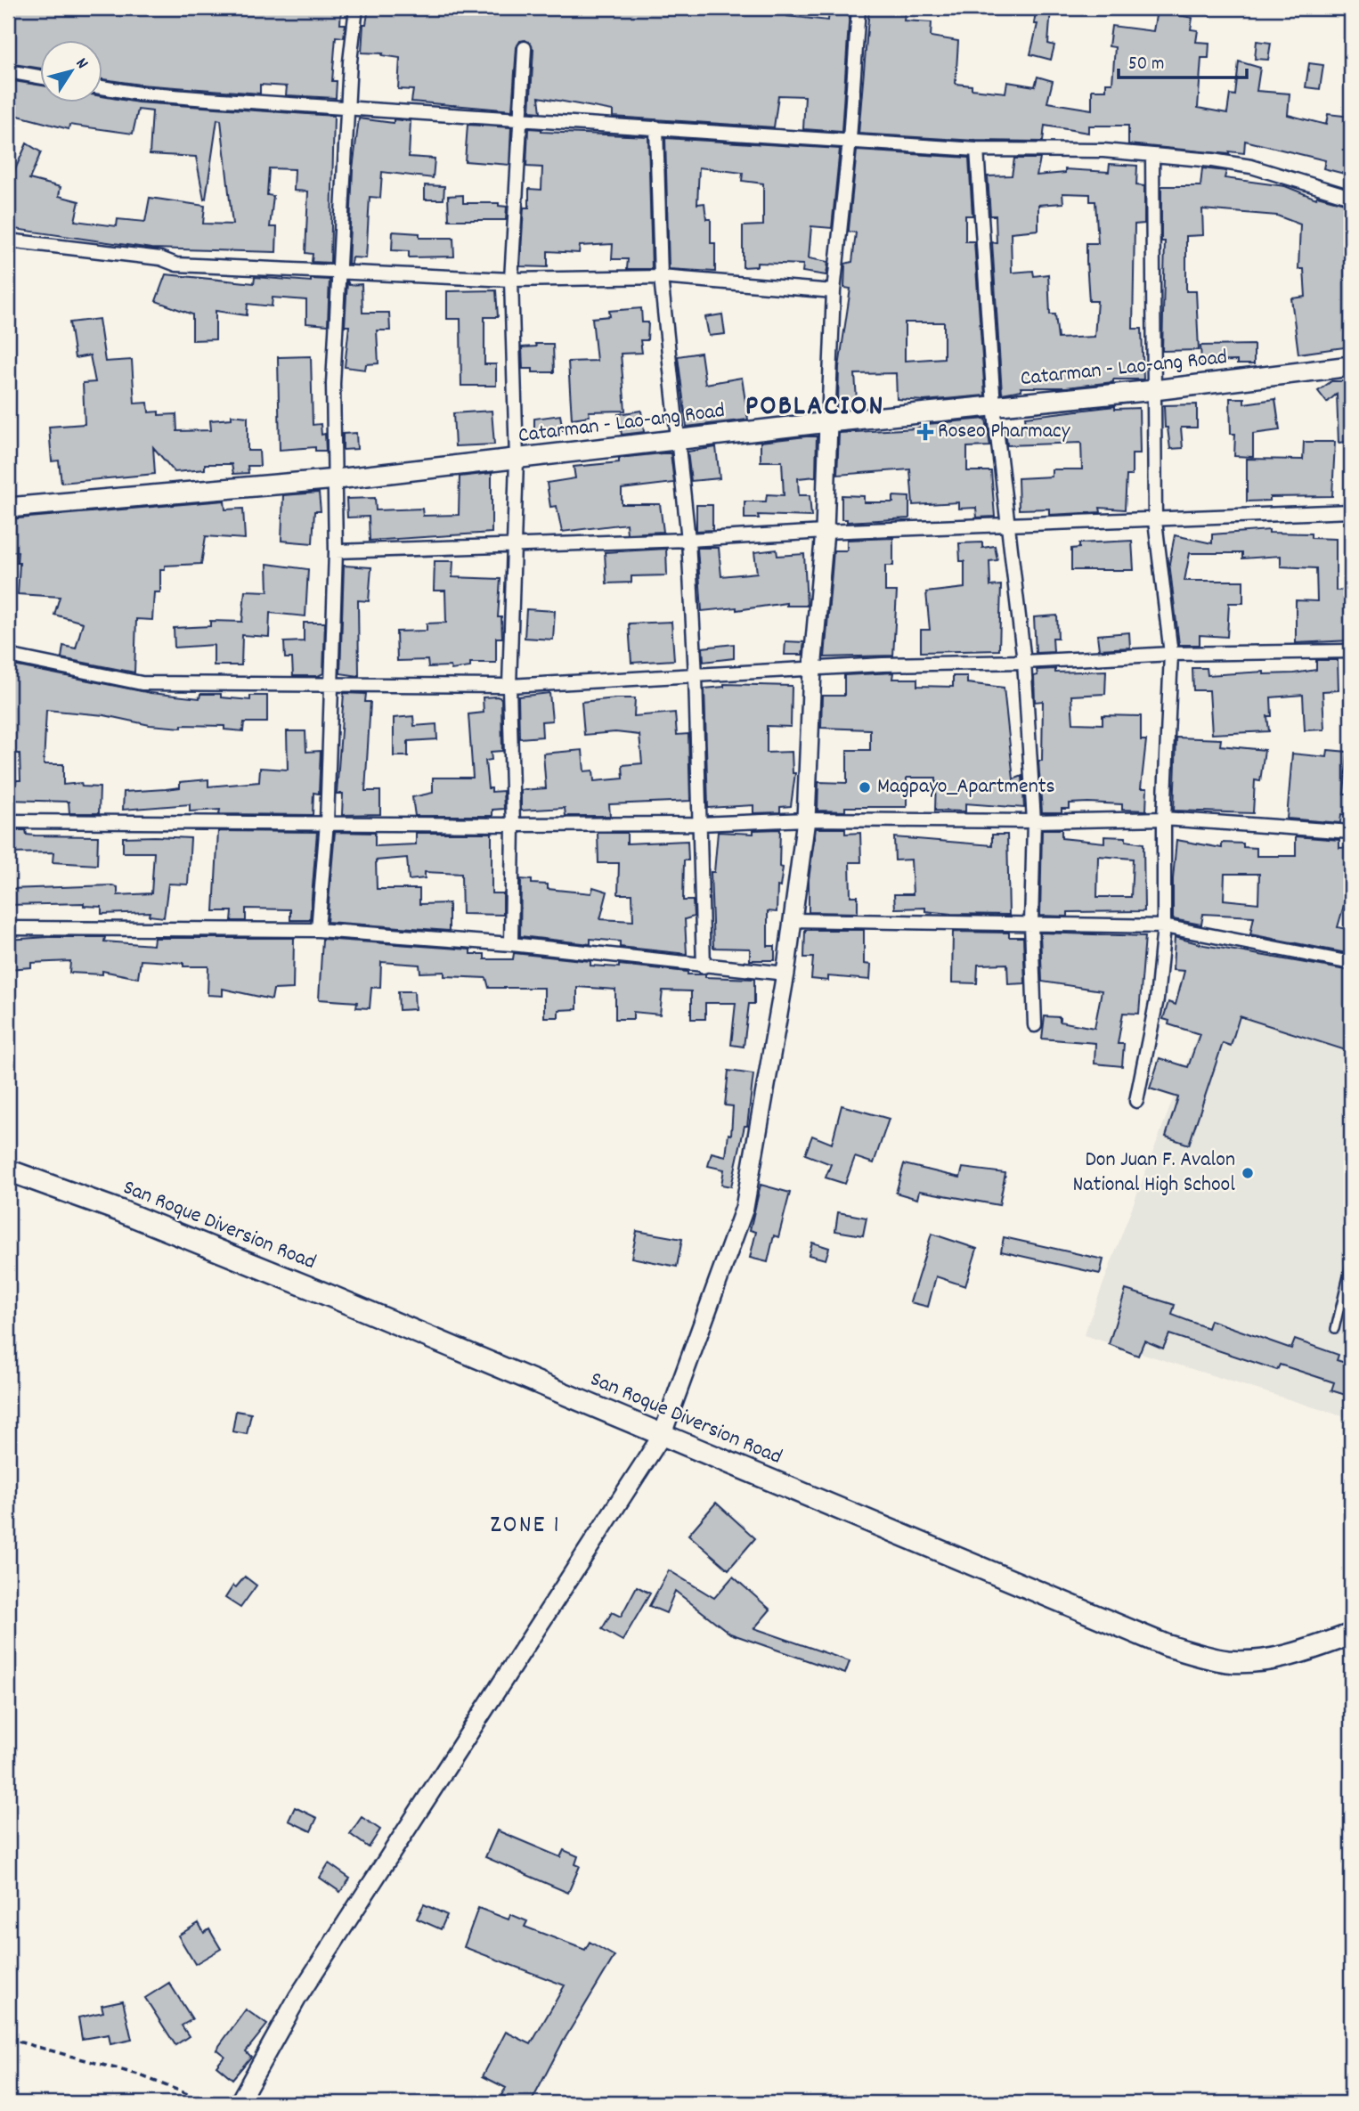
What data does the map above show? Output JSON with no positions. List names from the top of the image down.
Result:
{
  "streets": {
    "main road": ["Catarman - Lao-ang Road", "San Roque Diversion Road"]
  },
  "districts": ["POBLACION", "ZONE 1"],
  "places": {
    "health": ["Roseo Pharmacy"],
    "other": ["Magpayo_Apartments", "Don Juan F. Avalon National High School"]
  },
  "scale_bar": "50 m",
  "north": "top right"
}
